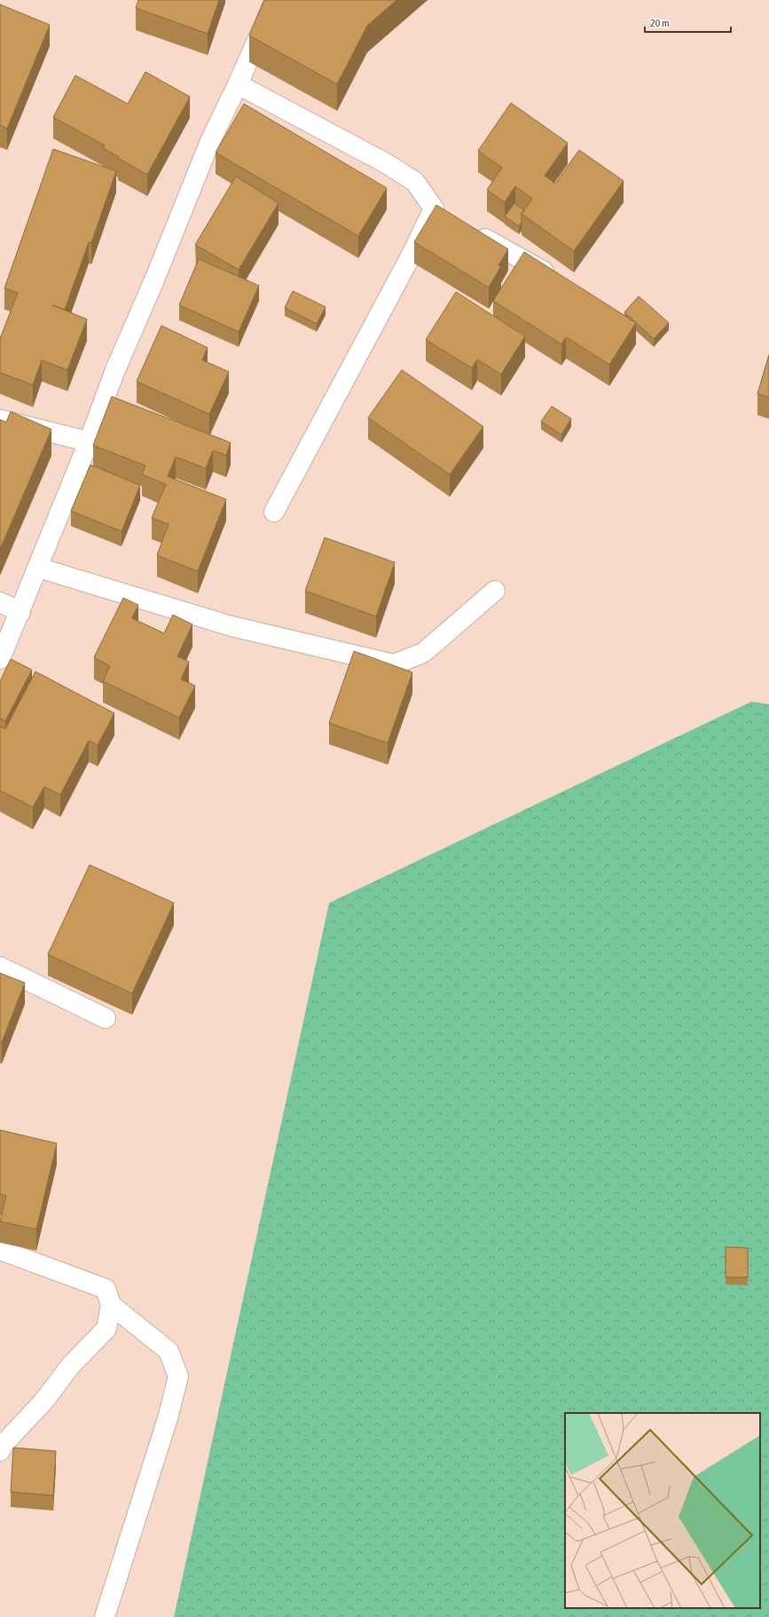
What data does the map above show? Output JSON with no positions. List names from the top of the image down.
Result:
{
  "scale_bar": "20 m"
}
